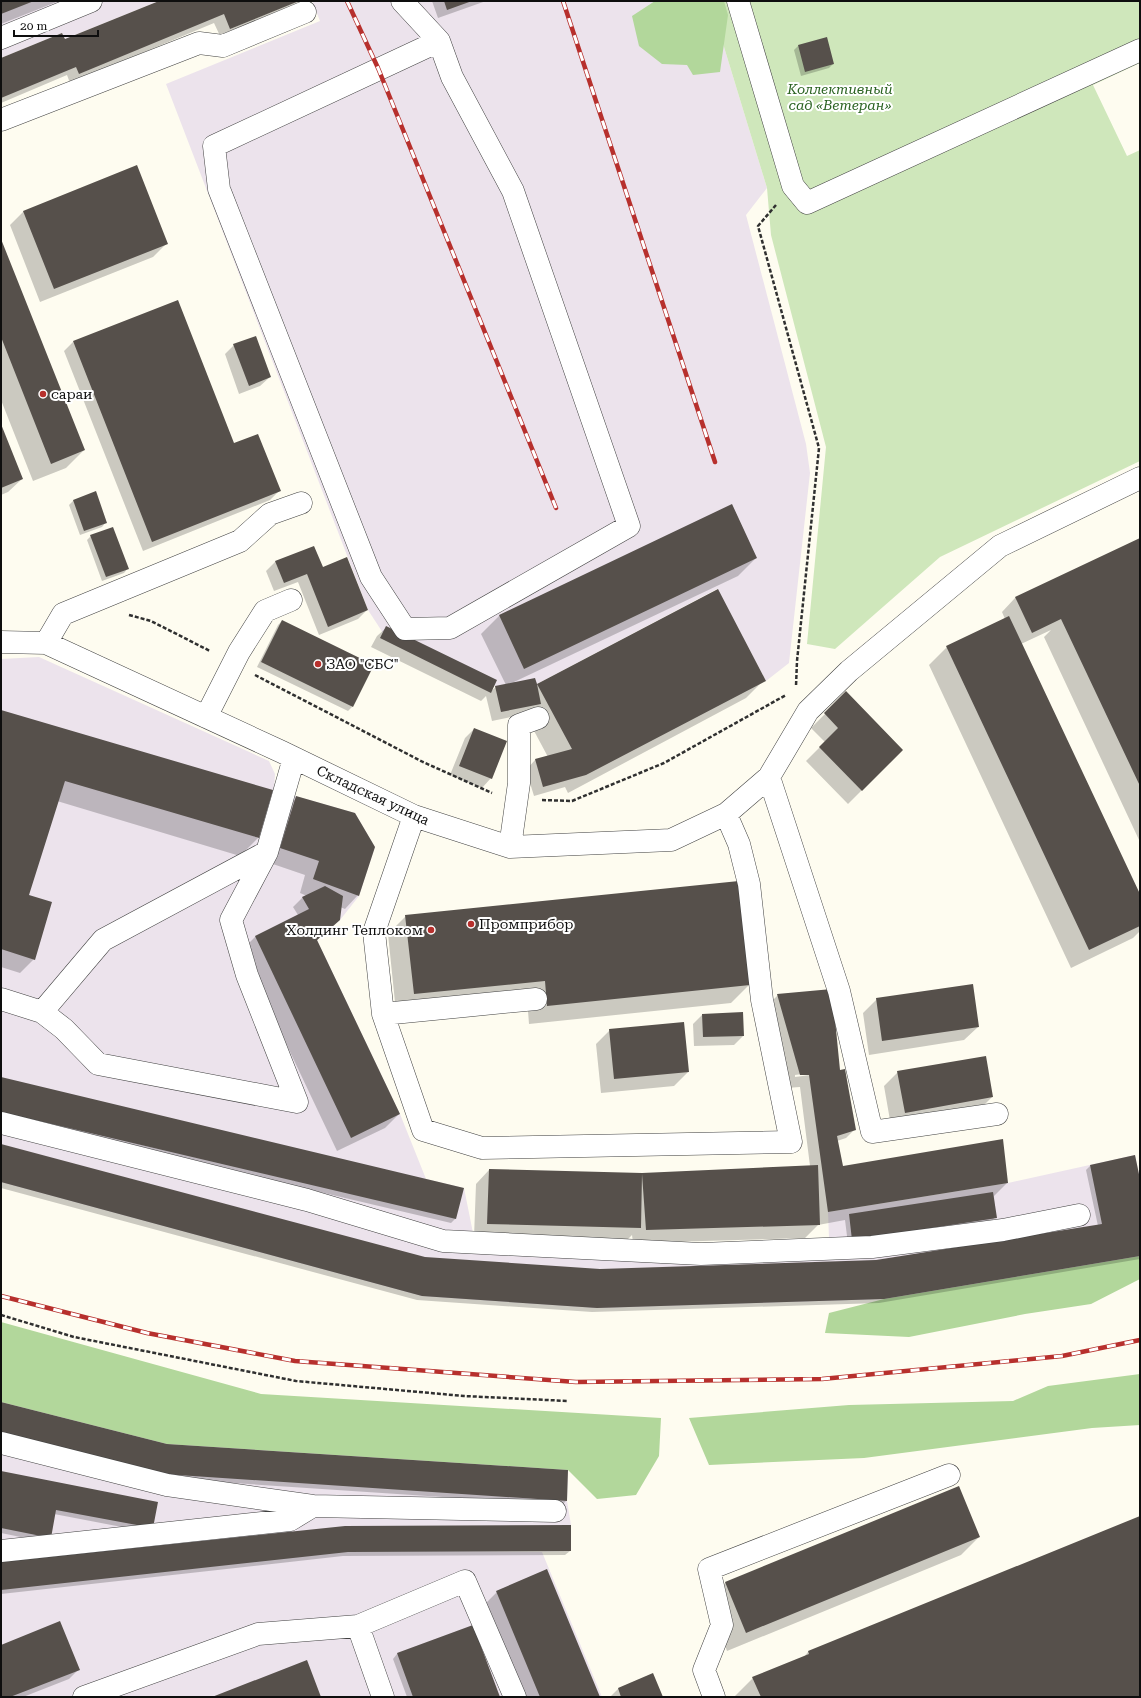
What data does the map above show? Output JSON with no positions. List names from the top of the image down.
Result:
{
  "streets": {
    "street": ["Складская улица"]
  },
  "parks": ["Коллективный сад «Ветеран»"],
  "places": [
    "сараи",
    "ЗАО \"СБС\"",
    "Промприбор",
    "Холдинг Теплоком"
  ],
  "scale_bar": "20 m"
}
